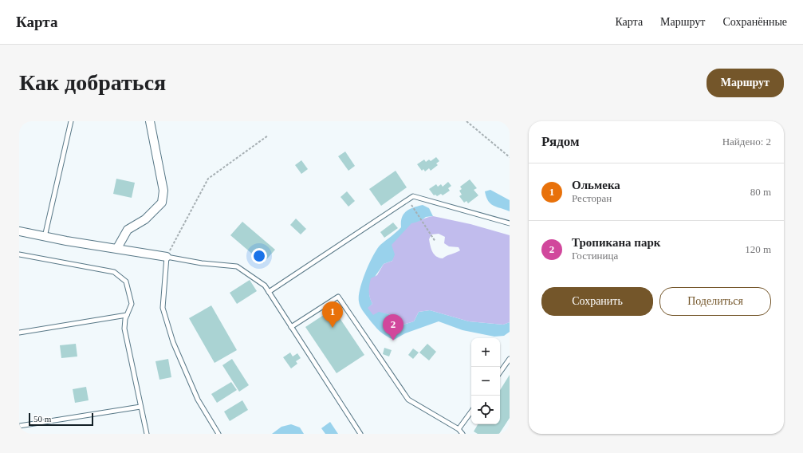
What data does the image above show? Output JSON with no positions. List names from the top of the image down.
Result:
{
  "scale_bar": "50 m",
  "page": {
    "header": "Карта",
    "nav": ["Карта", "Маршрут", "Сохранённые"],
    "buttons": [
      "Маршрут",
      ["Сохранить", "Поделиться"]
    ],
    "title": "Как добраться",
    "heading": ["Рядом", "Найдено: 2"],
    "list": [
      {
        "mark": "1",
        "name": "Ольмека",
        "note": "Ресторан",
        "value": "80 m"
      },
      {
        "mark": "2",
        "name": "Тропикана парк",
        "note": "Гостиница",
        "value": "120 m"
      }
    ],
    "pins": ["1", "2"],
    "map_buttons": ["+", "−"],
    "scale": "50 m"
  }
}
